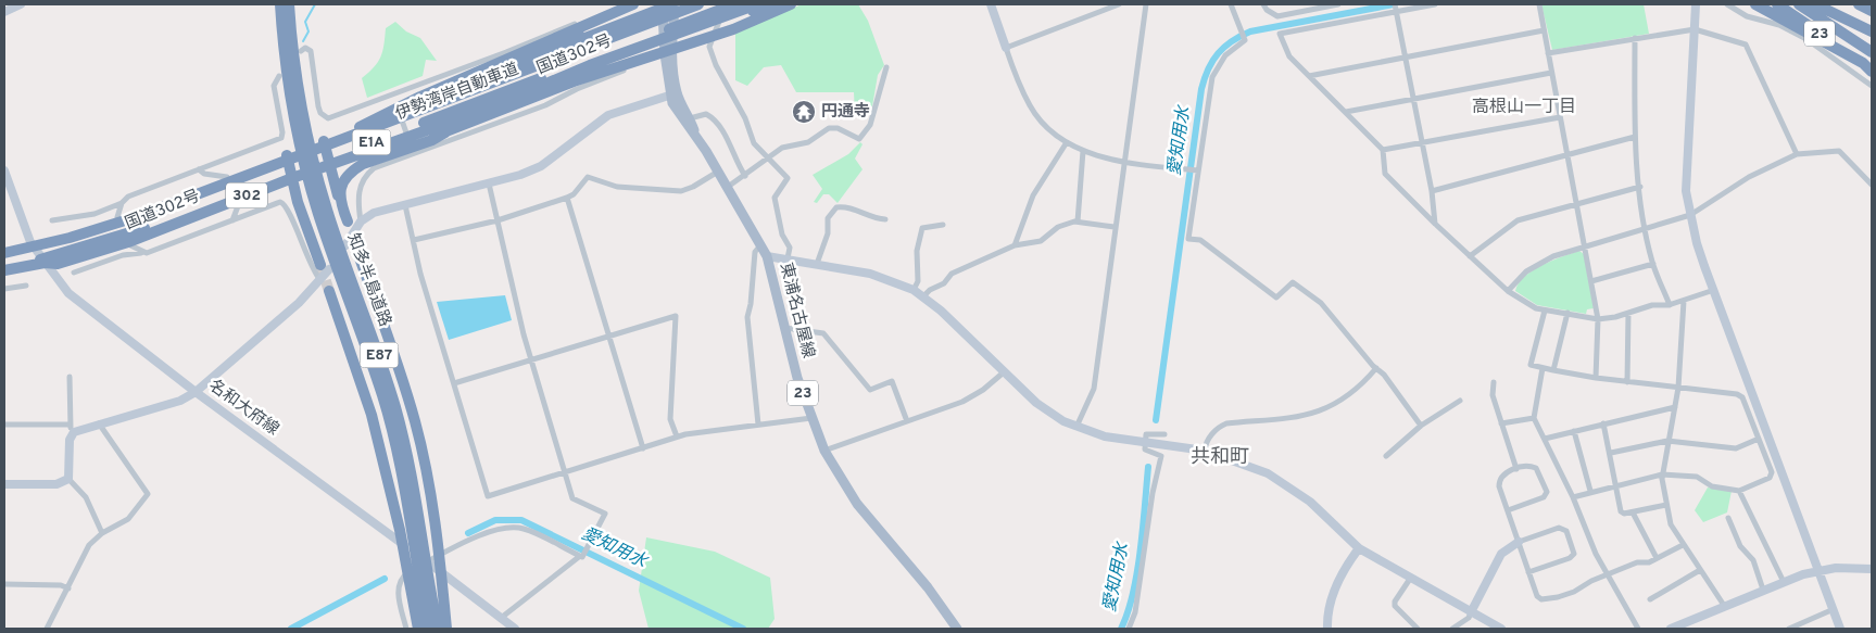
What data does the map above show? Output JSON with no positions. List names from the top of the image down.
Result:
{
  "streets": {
    "highway": [
      "23",
      "国道302号",
      "伊勢湾岸自動車道",
      "E1A",
      "302",
      "知多半島道路",
      "E87"
    ],
    "main road": ["東浦名古屋線"],
    "street": ["名和大府線"]
  },
  "crossings": [
    ["国道302号", "伊勢湾岸自動車道"],
    ["国道302号", "東浦名古屋線"],
    ["国道302号", "名和大府線"]
  ],
  "districts": ["高根山一丁目", "共和町"],
  "water": ["愛知用水"],
  "places": {
    "temple": ["円通寺"]
  }
}
